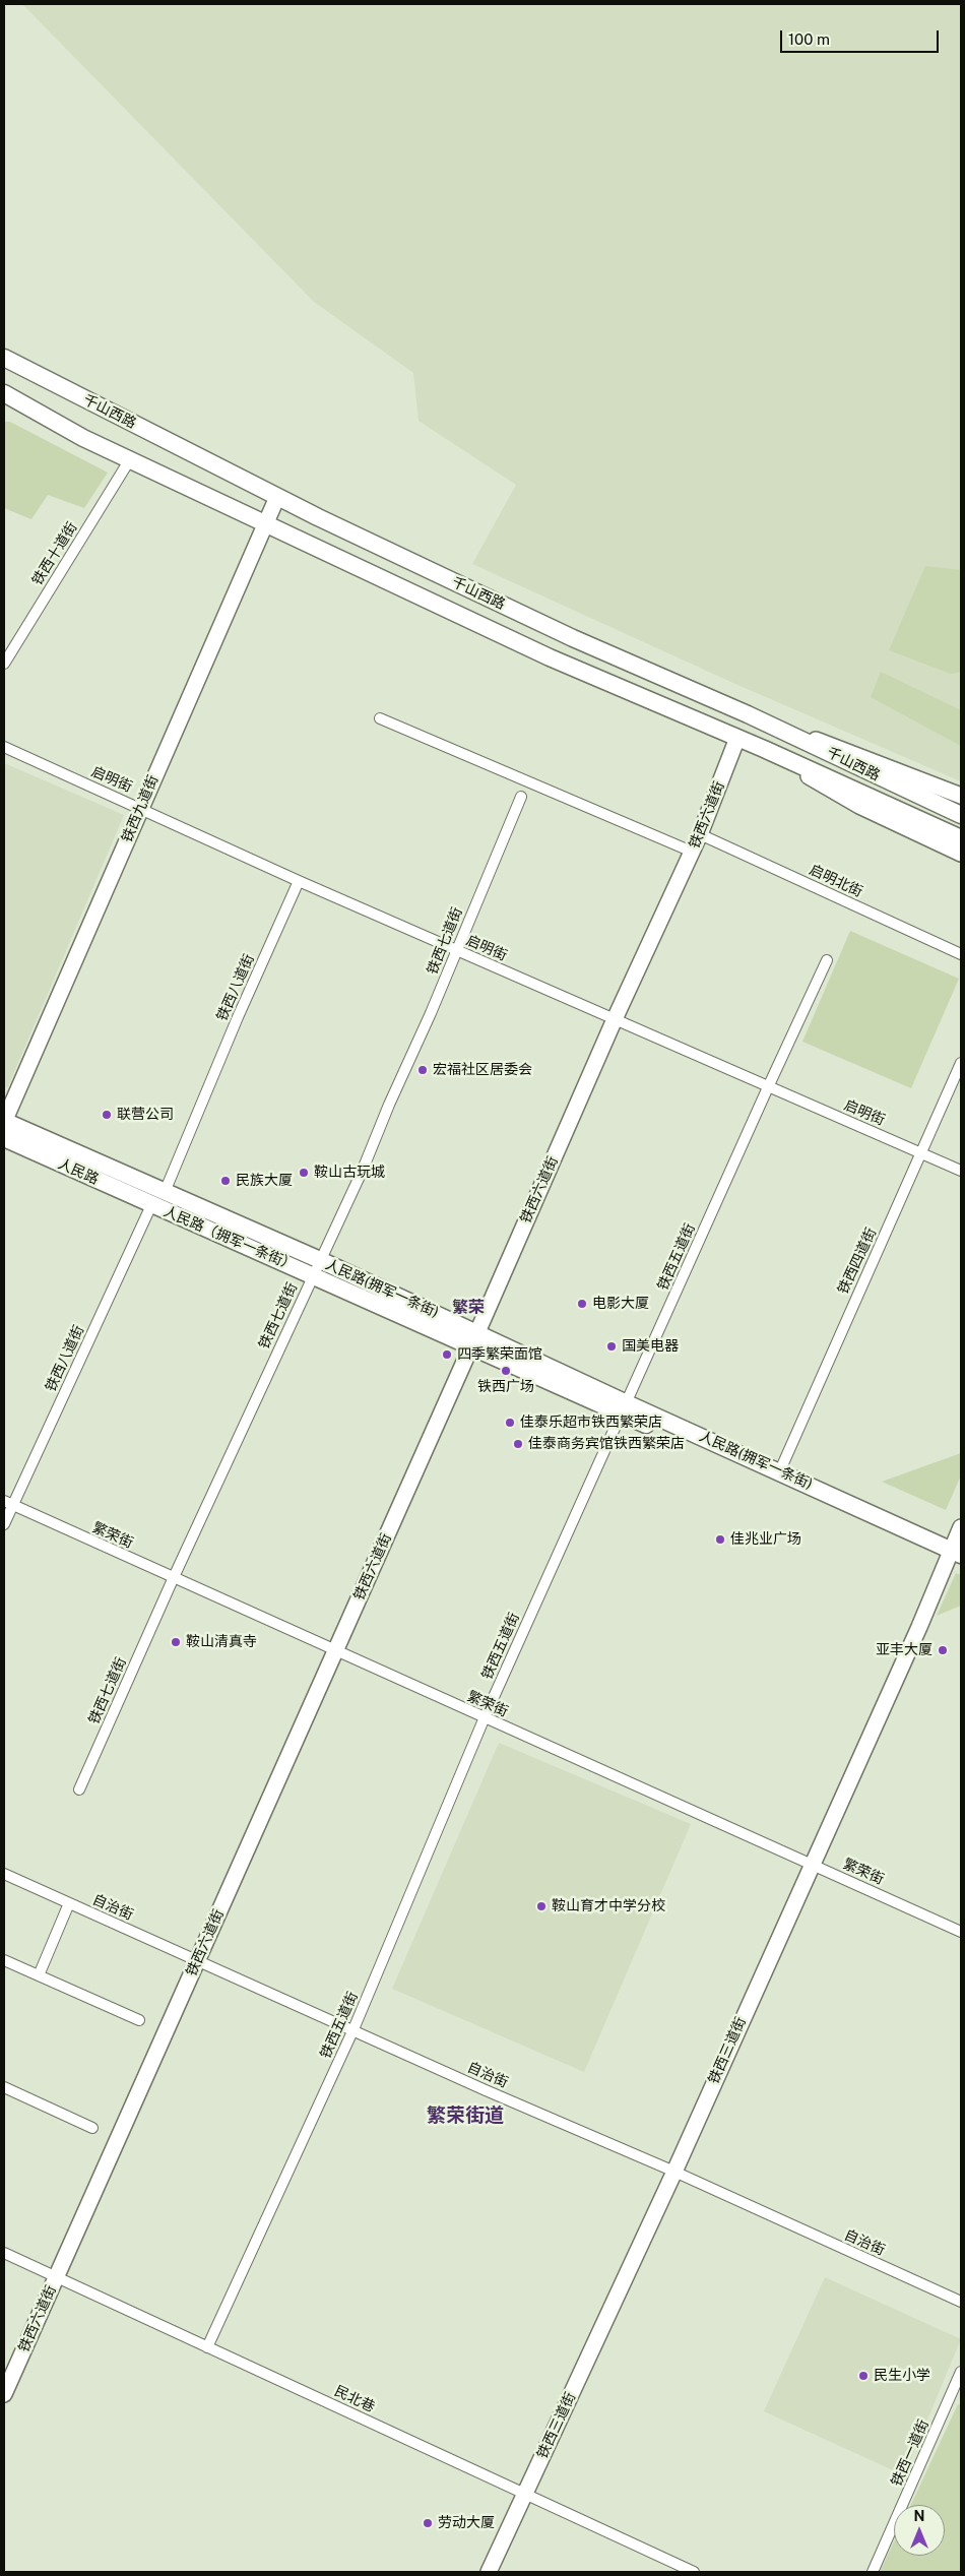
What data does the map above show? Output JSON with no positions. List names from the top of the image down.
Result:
{
  "streets": {
    "main road": [
      "千山西路",
      "铁西九道街",
      "铁西六道街",
      "人民路",
      "人民路（拥军一条街）",
      "人民路(拥军一条街)",
      "铁西三道街"
    ],
    "street": [
      "铁西十道街",
      "启明街",
      "启明北街",
      "铁西七道街",
      "铁西八道街",
      "铁西五道街",
      "铁西四道街",
      "繁荣街",
      "自治街",
      "民北巷",
      "铁西一道街"
    ]
  },
  "crossings": [
    ["千山西路", "铁西十道街"],
    ["千山西路", "铁西九道街"],
    ["千山西路", "铁西六道街"],
    ["启明街", "铁西九道街"],
    ["启明街", "铁西六道街"],
    ["启明街", "铁西七道街"],
    ["启明街", "铁西八道街"],
    ["启明街", "铁西五道街"],
    ["启明街", "铁西四道街"],
    ["铁西九道街", "人民路(拥军一条街)"],
    ["铁西六道街", "启明北街"],
    ["铁西六道街", "人民路(拥军一条街)"],
    ["铁西六道街", "繁荣街"],
    ["铁西六道街", "自治街"],
    ["铁西六道街", "民北巷"],
    ["铁西七道街", "人民路（拥军一条街）"],
    ["铁西七道街", "人民路(拥军一条街)"],
    ["铁西七道街", "繁荣街"],
    ["铁西八道街", "人民路"],
    ["铁西八道街", "人民路（拥军一条街）"],
    ["铁西八道街", "人民路(拥军一条街)"],
    ["铁西八道街", "繁荣街"],
    ["人民路", "人民路（拥军一条街）"],
    ["人民路（拥军一条街）", "人民路(拥军一条街)"],
    ["铁西五道街", "人民路(拥军一条街)"],
    ["铁西五道街", "繁荣街"],
    ["铁西五道街", "自治街"],
    ["铁西五道街", "民北巷"],
    ["铁西四道街", "人民路(拥军一条街)"],
    ["人民路(拥军一条街)", "铁西三道街"],
    ["繁荣街", "铁西三道街"],
    ["自治街", "铁西三道街"],
    ["铁西三道街", "民北巷"]
  ],
  "districts": ["繁荣", "繁荣街道"],
  "places": [
    "宏福社区居委会",
    "联营公司",
    "鞍山古玩城",
    "民族大厦",
    "电影大厦",
    "国美电器",
    "四季繁荣面馆",
    "铁西广场",
    "佳泰乐超市铁西繁荣店",
    "佳泰商务宾馆铁西繁荣店",
    "佳兆业广场",
    "鞍山清真寺",
    "亚丰大厦",
    "鞍山育才中学分校",
    "民生小学",
    "劳动大厦"
  ],
  "scale_bar": "100 m",
  "north": "top"
}
